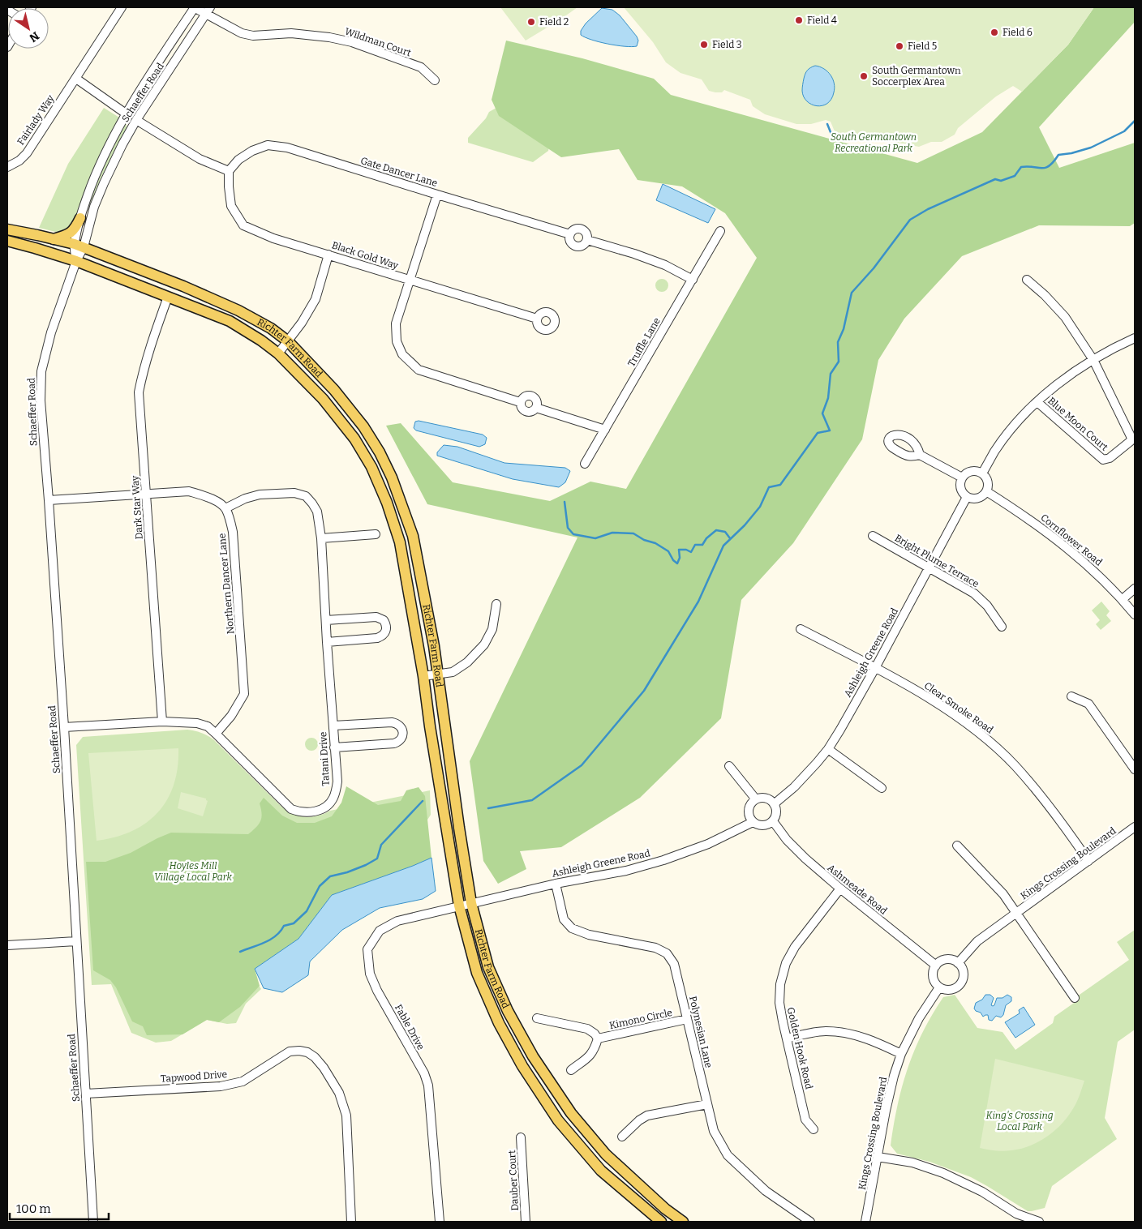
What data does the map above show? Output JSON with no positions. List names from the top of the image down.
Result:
{
  "streets": {
    "main road": ["Richter Farm Road"],
    "street": [
      "Wildman Court",
      "Schaeffer Road",
      "Fairlady Way",
      "Gate Dancer Lane",
      "Black Gold Way",
      "Truffle Lane",
      "Blue Moon Court",
      "Dark Star Way",
      "Cornflower Road",
      "Bright Plume Terrace",
      "Northern Dancer Lane",
      "Ashleigh Greene Road",
      "Clear Smoke Road",
      "Tatani Drive",
      "Kings Crossing Boulevard",
      "Ashmeade Road",
      "Kimono Circle",
      "Fable Drive",
      "Polynesian Lane",
      "Golden Hook Road",
      "Tapwood Drive",
      "Dauber Court"
    ]
  },
  "crossings": [
    ["Wildman Court", "Schaeffer Road"],
    ["Schaeffer Road", "Richter Farm Road"],
    ["Schaeffer Road", "Tatani Drive"],
    ["Schaeffer Road", "Tapwood Drive"],
    ["Gate Dancer Lane", "Black Gold Way"],
    ["Gate Dancer Lane", "Truffle Lane"],
    ["Richter Farm Road", "Dark Star Way"],
    ["Richter Farm Road", "Ashleigh Greene Road"],
    ["Richter Farm Road", "Fable Drive"],
    ["Dark Star Way", "Tatani Drive"],
    ["Cornflower Road", "Ashleigh Greene Road"],
    ["Bright Plume Terrace", "Ashleigh Greene Road"],
    ["Northern Dancer Lane", "Tatani Drive"],
    ["Ashleigh Greene Road", "Clear Smoke Road"],
    ["Ashleigh Greene Road", "Ashmeade Road"],
    ["Ashleigh Greene Road", "Fable Drive"],
    ["Ashleigh Greene Road", "Polynesian Lane"],
    ["Clear Smoke Road", "Kings Crossing Boulevard"],
    ["Kings Crossing Boulevard", "Ashmeade Road"],
    ["Ashmeade Road", "Golden Hook Road"],
    ["Kimono Circle", "Polynesian Lane"]
  ],
  "parks": ["South Germantown Recreational Park", "Hoyles Mill Village Local Park", "King's Crossing Local Park"],
  "places": [
    "Field 4",
    "Field 2",
    "Field 6",
    "Field 3",
    "Field 5",
    "South Germantown Soccerplex Area"
  ],
  "scale_bar": "100 m",
  "north": "bottom right"
}
